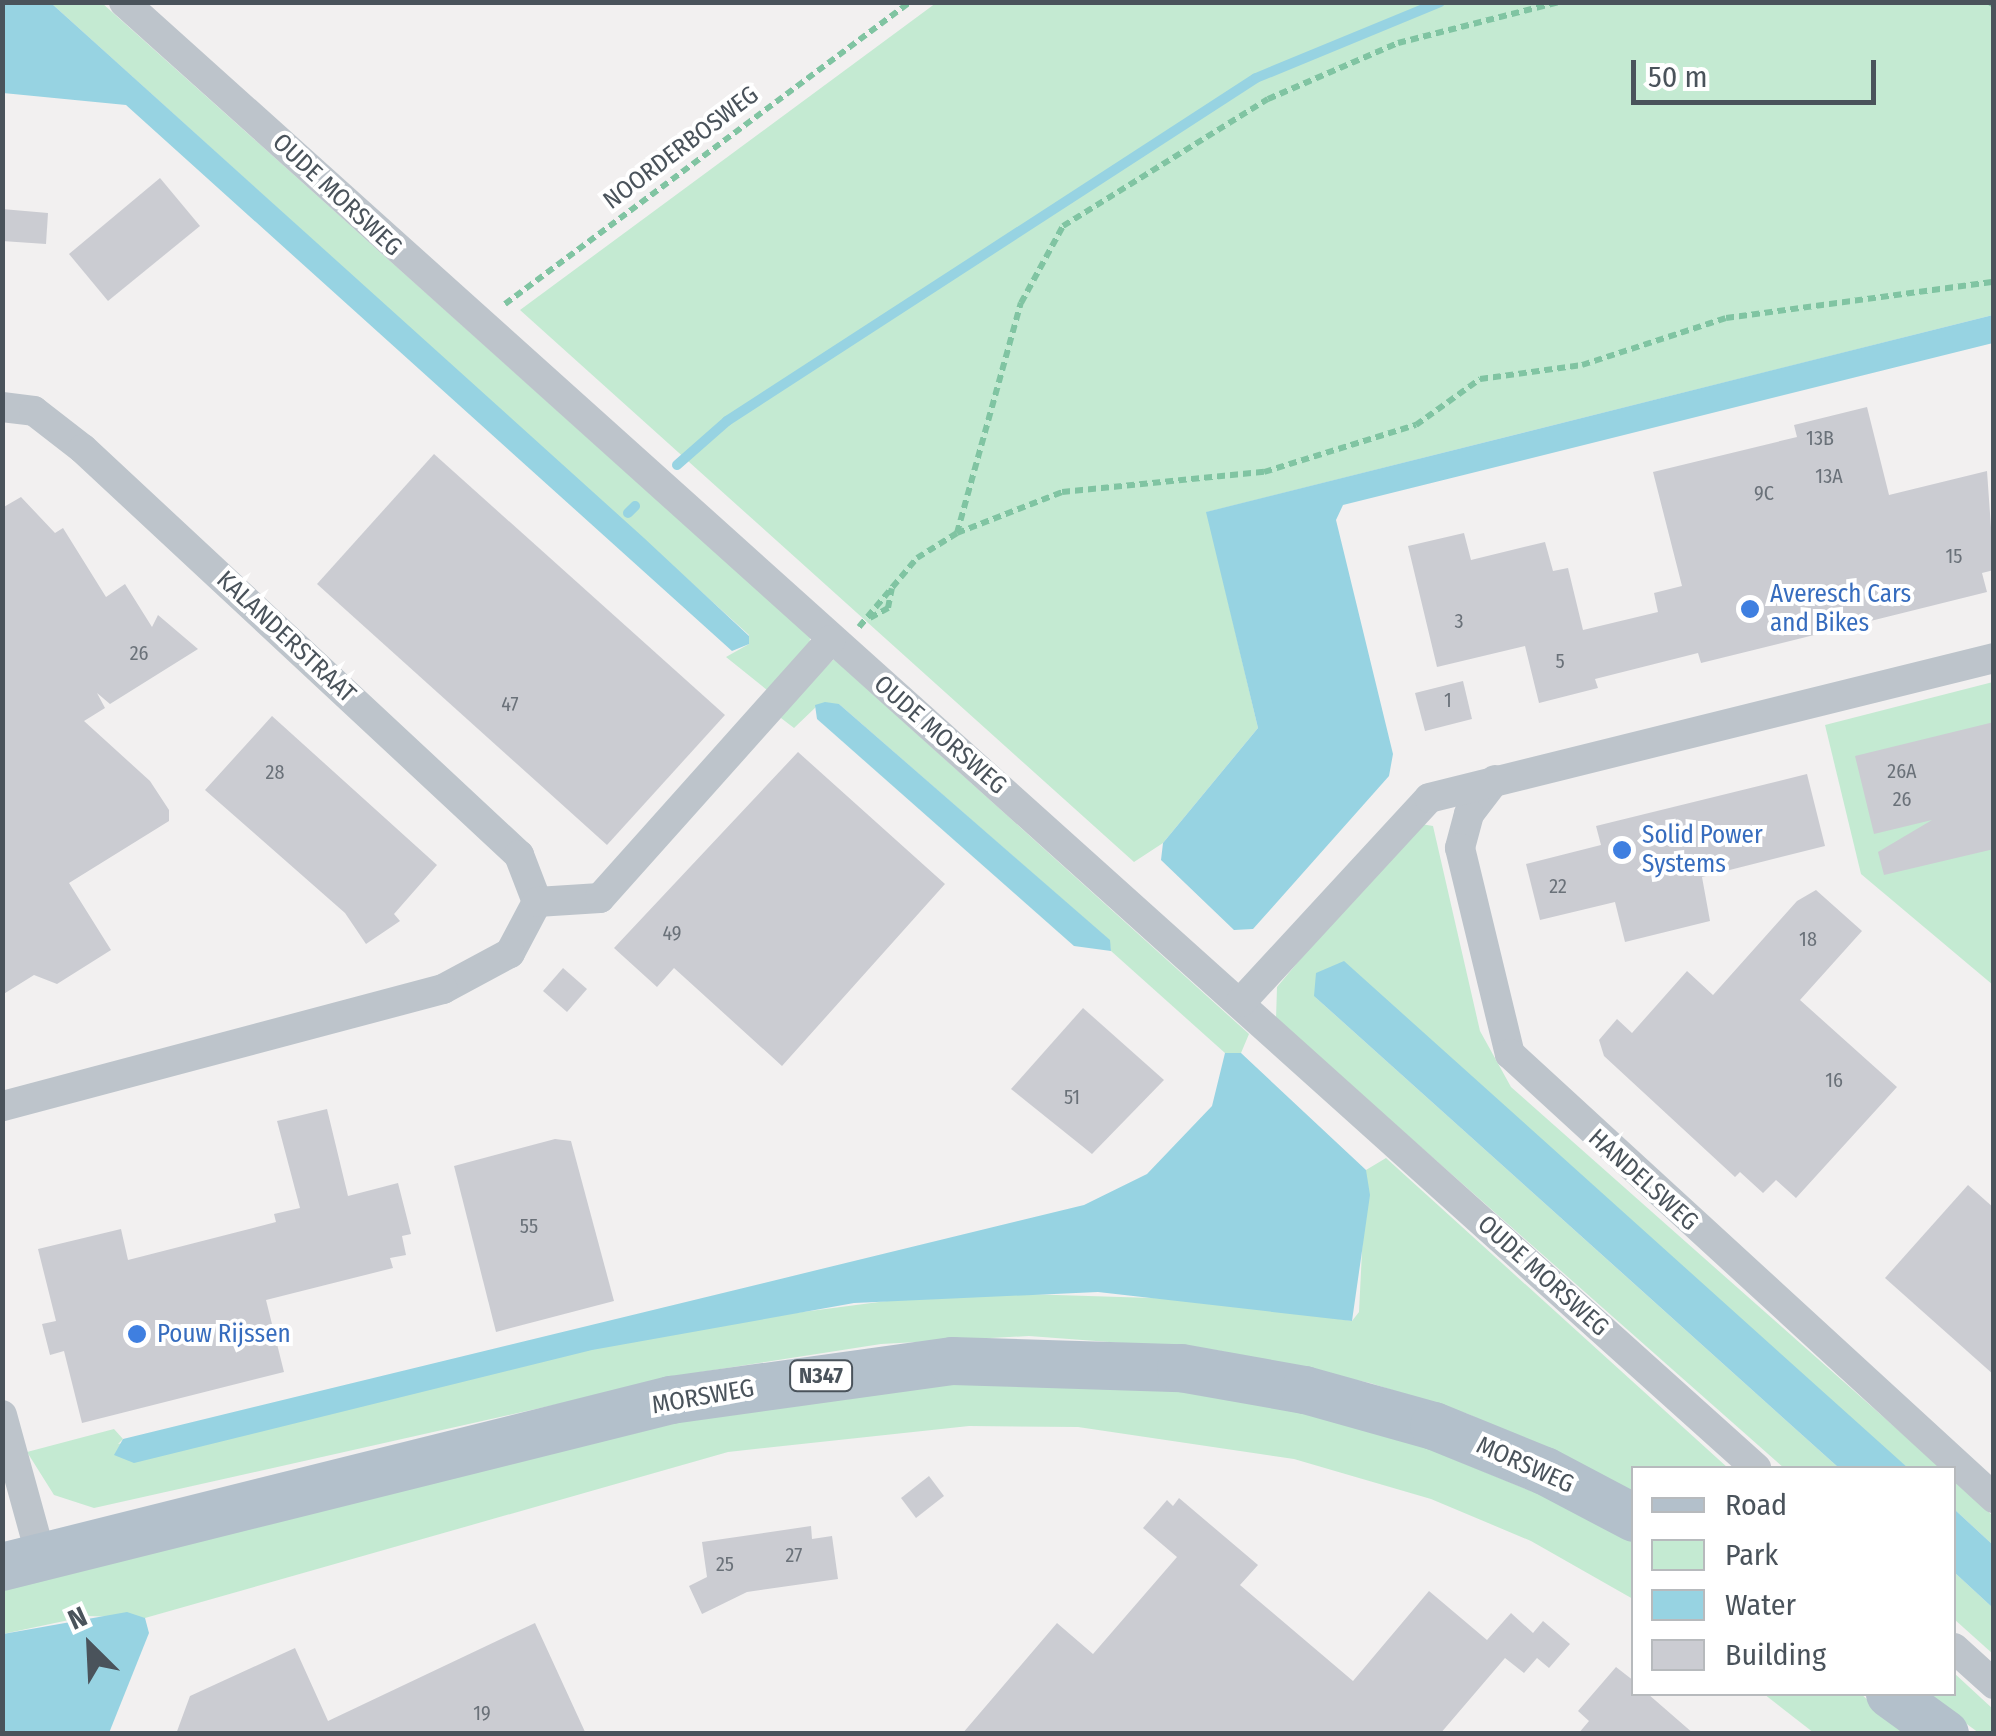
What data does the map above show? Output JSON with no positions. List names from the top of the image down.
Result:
{
  "streets": {
    "main road": ["N347", "MORSWEG"],
    "street": ["OUDE MORSWEG", "KALANDERSTRAAT", "HANDELSWEG"],
    "path": ["NOORDERBOSWEG"]
  },
  "crossings": [
    ["NOORDERBOSWEG", "OUDE MORSWEG"]
  ],
  "places": ["Averesch Cars and Bikes", "Solid Power Systems", "Pouw Rijssen"],
  "house_numbers": [
    "13B",
    "13A",
    "9C",
    "15",
    "3",
    "26",
    "5",
    "1",
    "47",
    "26A",
    "28",
    "26",
    "22",
    "49",
    "18",
    "16",
    "51",
    "55",
    "27",
    "25",
    "19"
  ],
  "legend": [
    "Road",
    "Park",
    "Water",
    "Building"
  ],
  "scale_bar": "50 m",
  "north": "top left"
}
